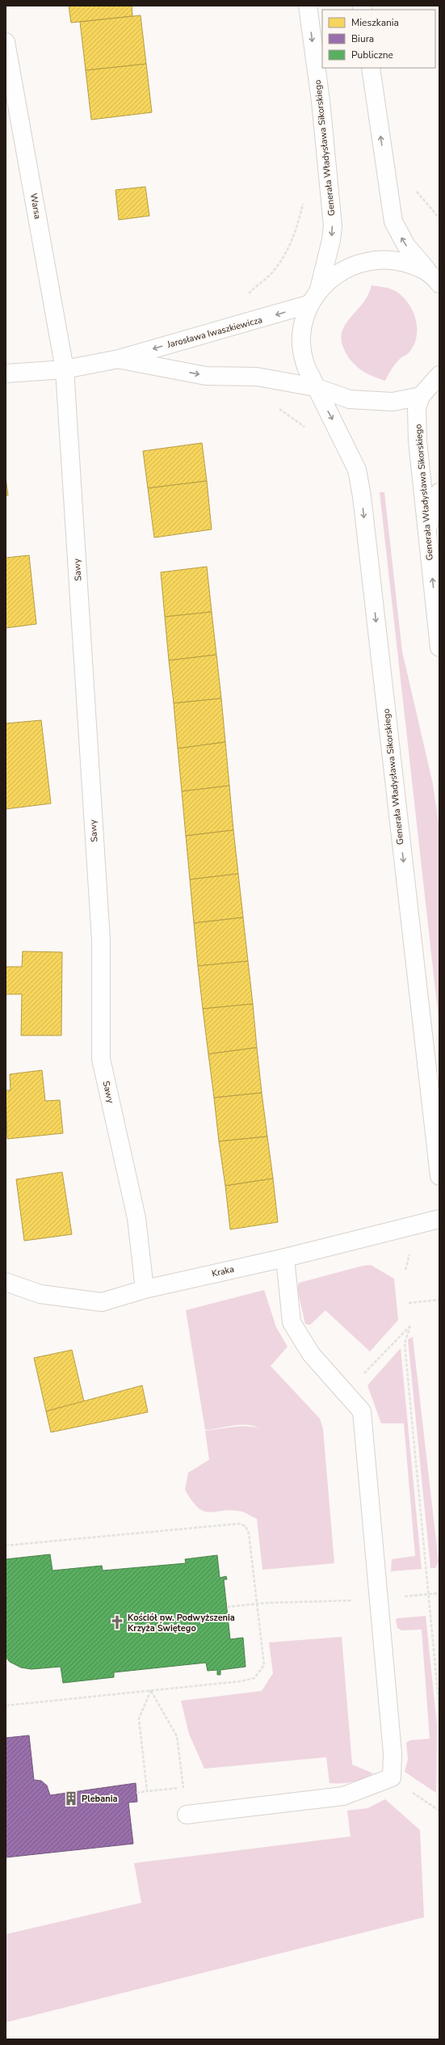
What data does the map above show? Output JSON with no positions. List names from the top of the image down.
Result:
{
  "streets": {
    "street": [
      "Generała Władysława Sikorskiego",
      "Warsa",
      "Jarosława Iwaszkiewicza",
      "Sawy",
      "Kraka"
    ]
  },
  "crossings": [
    ["Generała Władysława Sikorskiego", "Jarosława Iwaszkiewicza"],
    ["Warsa", "Jarosława Iwaszkiewicza"],
    ["Warsa", "Sawy"],
    ["Jarosława Iwaszkiewicza", "Sawy"],
    ["Sawy", "Kraka"]
  ],
  "places": {
    "church": ["Kościół pw. Podwyższenia Krzyża Świętego"],
    "building": ["Plebania"]
  },
  "legend": ["Mieszkania", "Biura", "Publiczne"]
}
